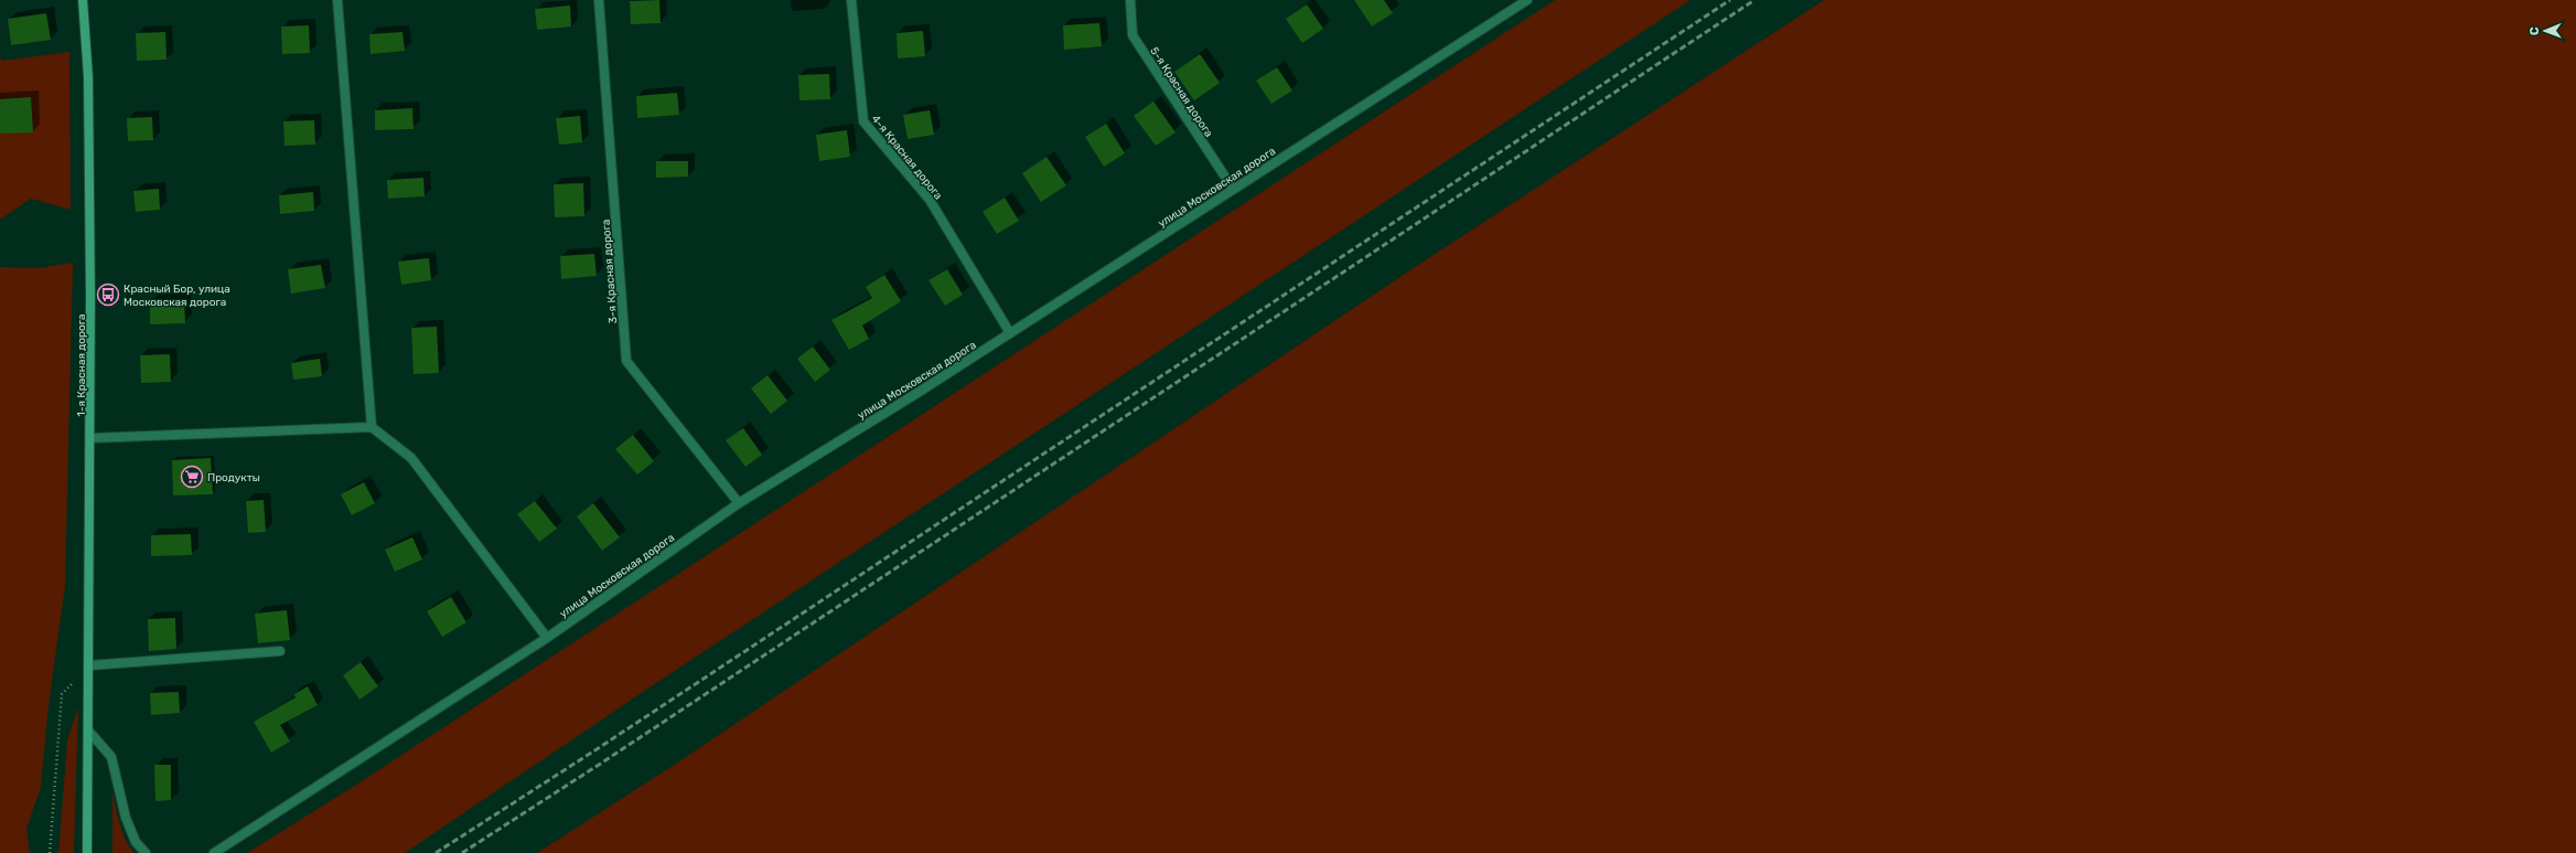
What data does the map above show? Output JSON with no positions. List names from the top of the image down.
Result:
{
  "streets": {
    "main road": ["1-я Красная дорога"],
    "street": [
      "5-я Красная дорога",
      "4-я Красная дорога",
      "улица Московская дорога",
      "3-я Красная дорога"
    ]
  },
  "crossings": [
    ["5-я Красная дорога", "улица Московская дорога"],
    ["4-я Красная дорога", "улица Московская дорога"],
    ["улица Московская дорога", "3-я Красная дорога"]
  ],
  "places": {
    "bus stop": ["Красный Бор, улица Московская дорога"],
    "supermarket": ["Продукты"]
  },
  "north": "left"
}
